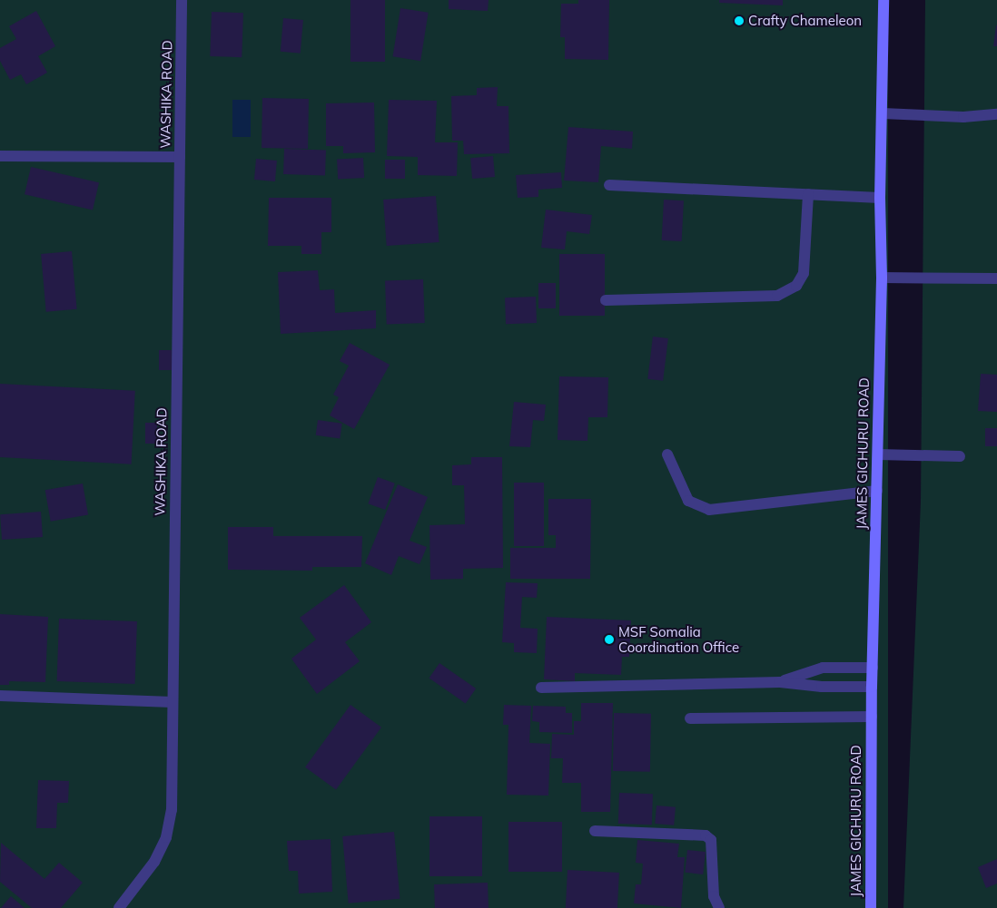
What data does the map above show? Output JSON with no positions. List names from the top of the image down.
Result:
{
  "streets": {
    "main road": ["JAMES GICHURU ROAD"],
    "street": ["WASHIKA ROAD"]
  },
  "places": ["Crafty Chameleon", "MSF Somalia Coordination Office"]
}
